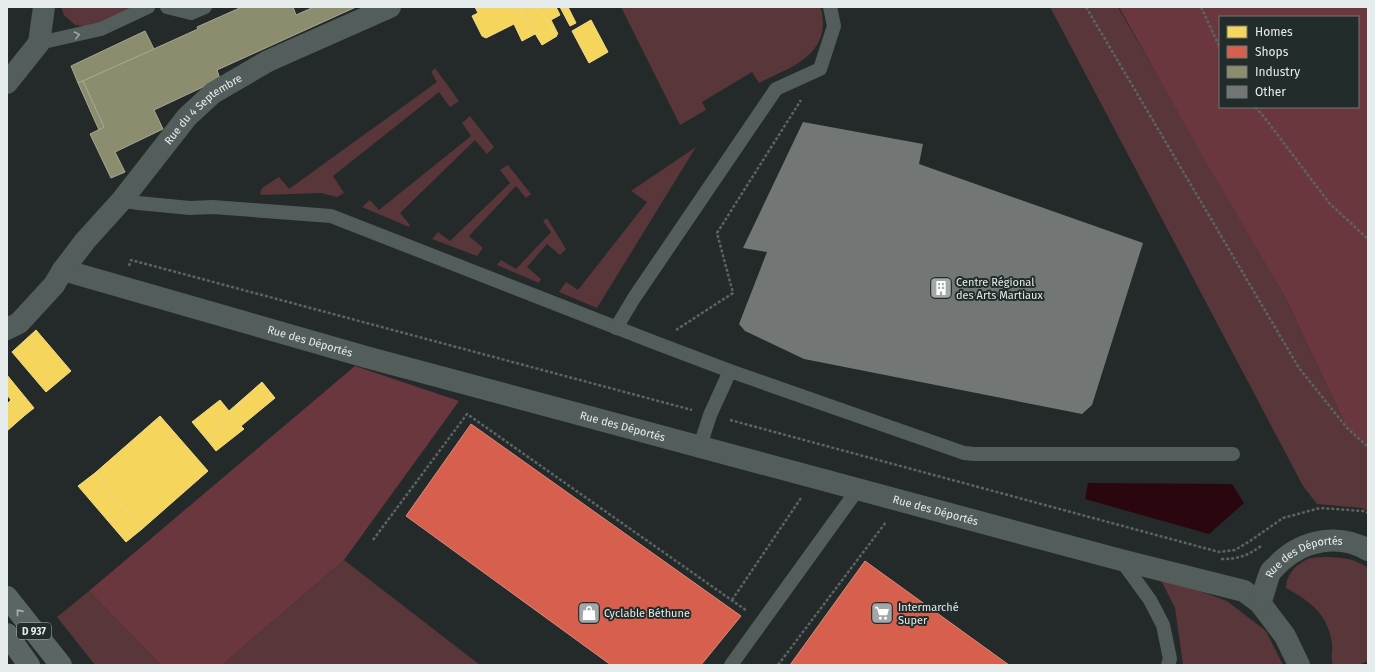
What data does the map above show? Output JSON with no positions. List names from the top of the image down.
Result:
{
  "streets": {
    "main road": ["D 937"],
    "street": ["Rue du 4 Septembre", "Rue des Déportés"]
  },
  "crossings": [
    ["Rue du 4 Septembre", "Rue des Déportés"]
  ],
  "places": {
    "building": ["Centre Régional des Arts Martiaux"],
    "shop": ["Cyclable Béthune"],
    "supermarket": ["Intermarché Super"]
  },
  "legend": [
    "Homes",
    "Shops",
    "Industry",
    "Other"
  ]
}
